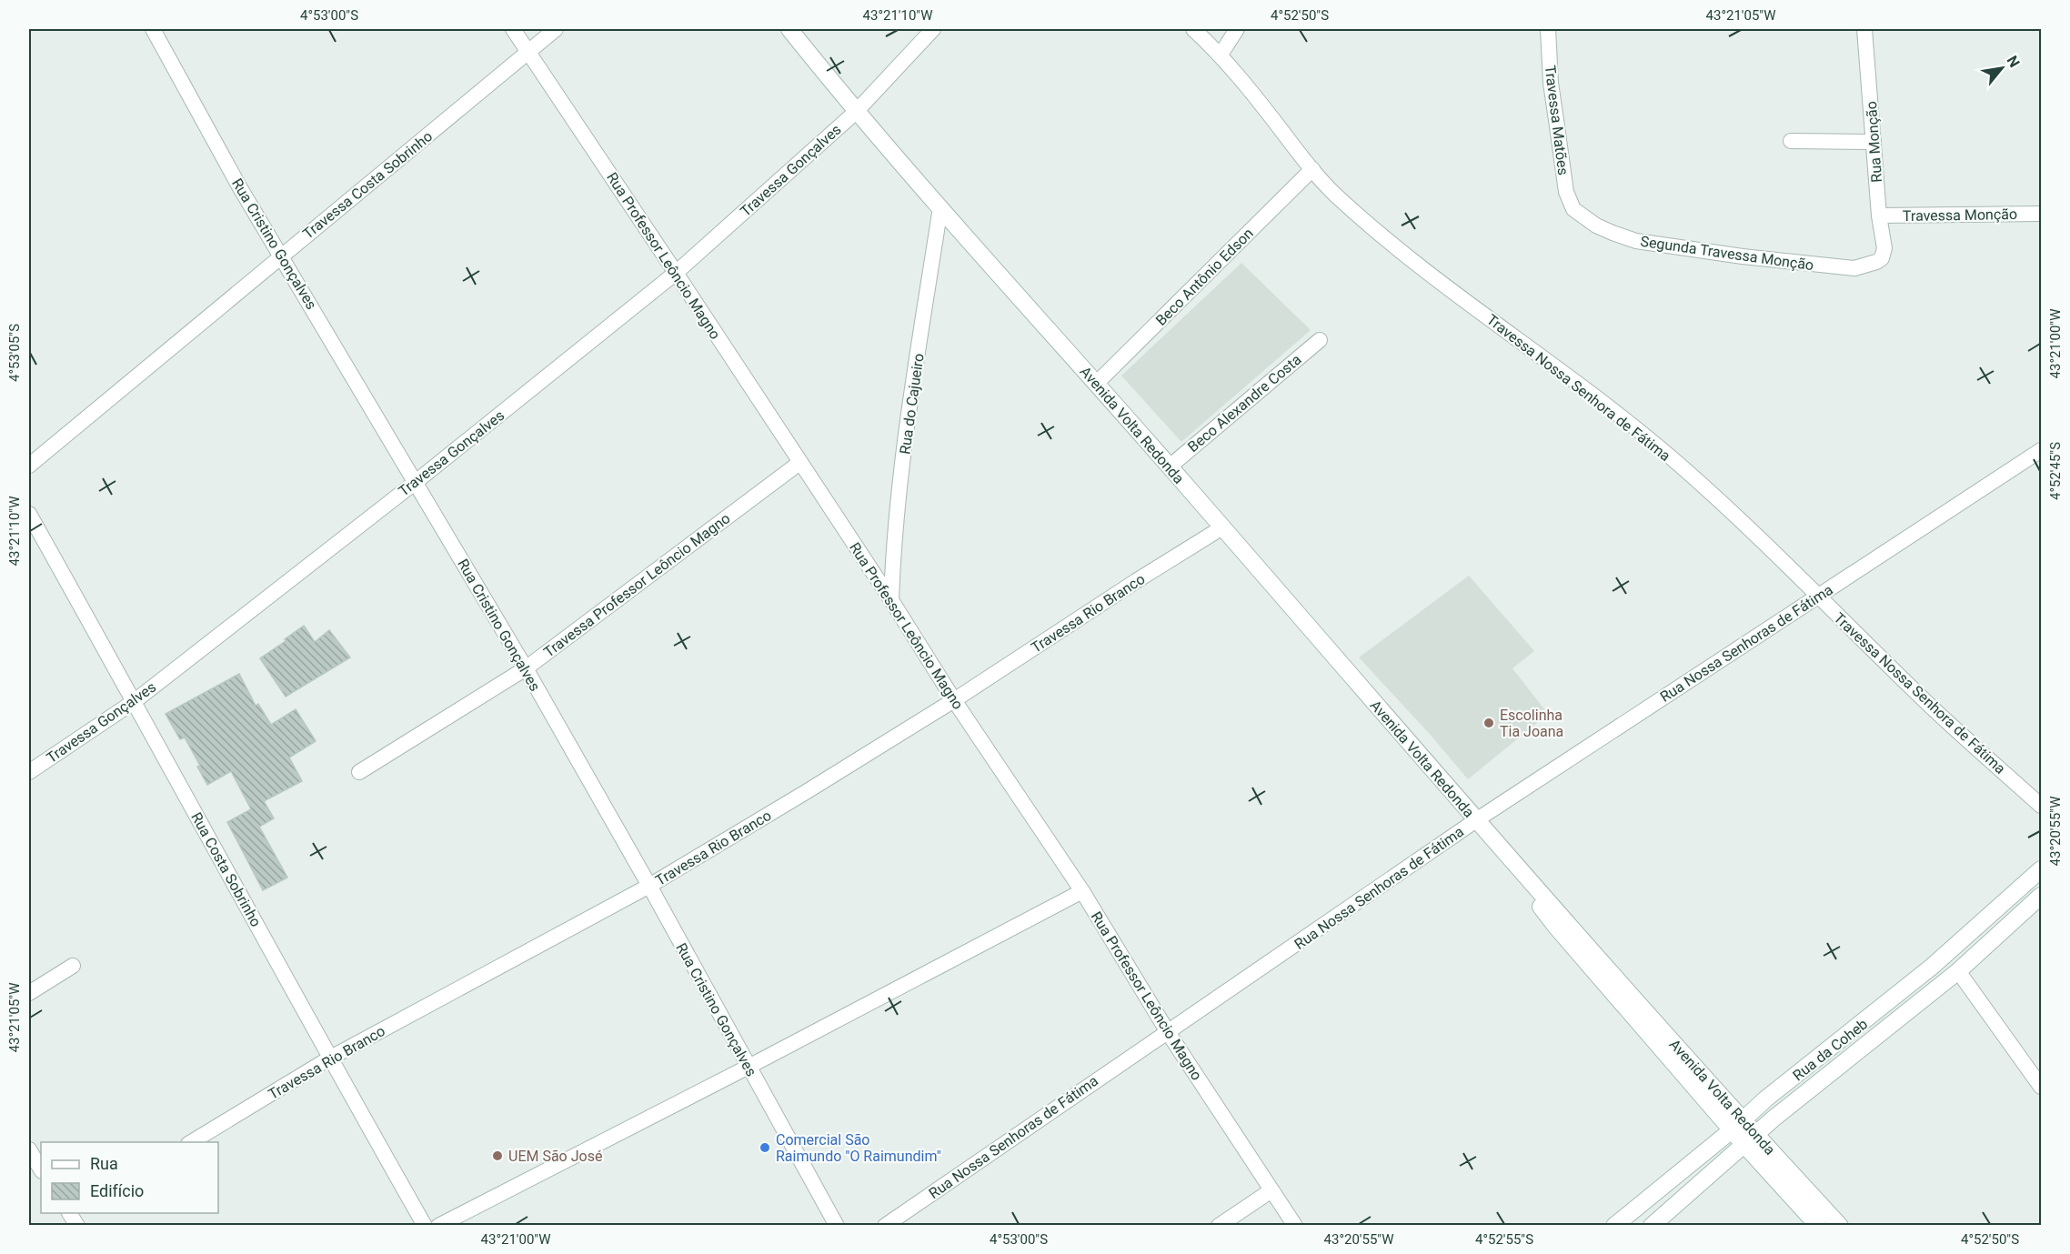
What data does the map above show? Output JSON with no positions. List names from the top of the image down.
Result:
{
  "streets": {
    "street": [
      "Travessa Matões",
      "Rua Monção",
      "Travessa Gonçalves",
      "Travessa Costa Sobrinho",
      "Travessa Monção",
      "Rua Cristino Gonçalves",
      "Segunda Travessa Monção",
      "Rua Professor Leôncio Magno",
      "Beco Antônio Edson",
      "Travessa Nossa Senhora de Fátima",
      "Beco Alexandre Costa",
      "Rua do Cajueiro",
      "Avenida Volta Redonda",
      "Travessa Professor Leôncio Magno",
      "Travessa Rio Branco",
      "Rua Nossa Senhoras de Fátima",
      "Rua Costa Sobrinho",
      "Rua da Coheb"
    ]
  },
  "crossings": [
    ["Travessa Matões", "Segunda Travessa Monção"],
    ["Rua Monção", "Travessa Monção"],
    ["Rua Monção", "Segunda Travessa Monção"],
    ["Travessa Gonçalves", "Rua Cristino Gonçalves"],
    ["Travessa Gonçalves", "Rua Professor Leôncio Magno"],
    ["Travessa Gonçalves", "Avenida Volta Redonda"],
    ["Travessa Gonçalves", "Rua Costa Sobrinho"],
    ["Travessa Costa Sobrinho", "Rua Cristino Gonçalves"],
    ["Travessa Costa Sobrinho", "Rua Professor Leôncio Magno"],
    ["Rua Cristino Gonçalves", "Travessa Professor Leôncio Magno"],
    ["Rua Cristino Gonçalves", "Travessa Rio Branco"],
    ["Rua Professor Leôncio Magno", "Rua do Cajueiro"],
    ["Rua Professor Leôncio Magno", "Travessa Professor Leôncio Magno"],
    ["Rua Professor Leôncio Magno", "Travessa Rio Branco"],
    ["Rua Professor Leôncio Magno", "Rua Nossa Senhoras de Fátima"],
    ["Beco Antônio Edson", "Travessa Nossa Senhora de Fátima"],
    ["Beco Antônio Edson", "Avenida Volta Redonda"],
    ["Travessa Nossa Senhora de Fátima", "Rua Nossa Senhoras de Fátima"],
    ["Beco Alexandre Costa", "Avenida Volta Redonda"],
    ["Rua do Cajueiro", "Avenida Volta Redonda"],
    ["Avenida Volta Redonda", "Travessa Rio Branco"],
    ["Avenida Volta Redonda", "Rua Nossa Senhoras de Fátima"],
    ["Avenida Volta Redonda", "Rua da Coheb"],
    ["Travessa Rio Branco", "Rua Costa Sobrinho"]
  ],
  "places": ["Escolinha Tia Joana", "Comercial São Raimundo \"O Raimundim\"", "UEM São José"],
  "legend": ["Rua", "Edifício"],
  "north": "top right",
  "coordinates": [
    "4°53'00\"S",
    "43°21'10\"W",
    "4°52'50\"S",
    "43°21'05\"W",
    "43°21'00\"W",
    "4°53'05\"S",
    "4°52'45\"S",
    "43°20'55\"W",
    "4°52'55\"S"
  ]
}
